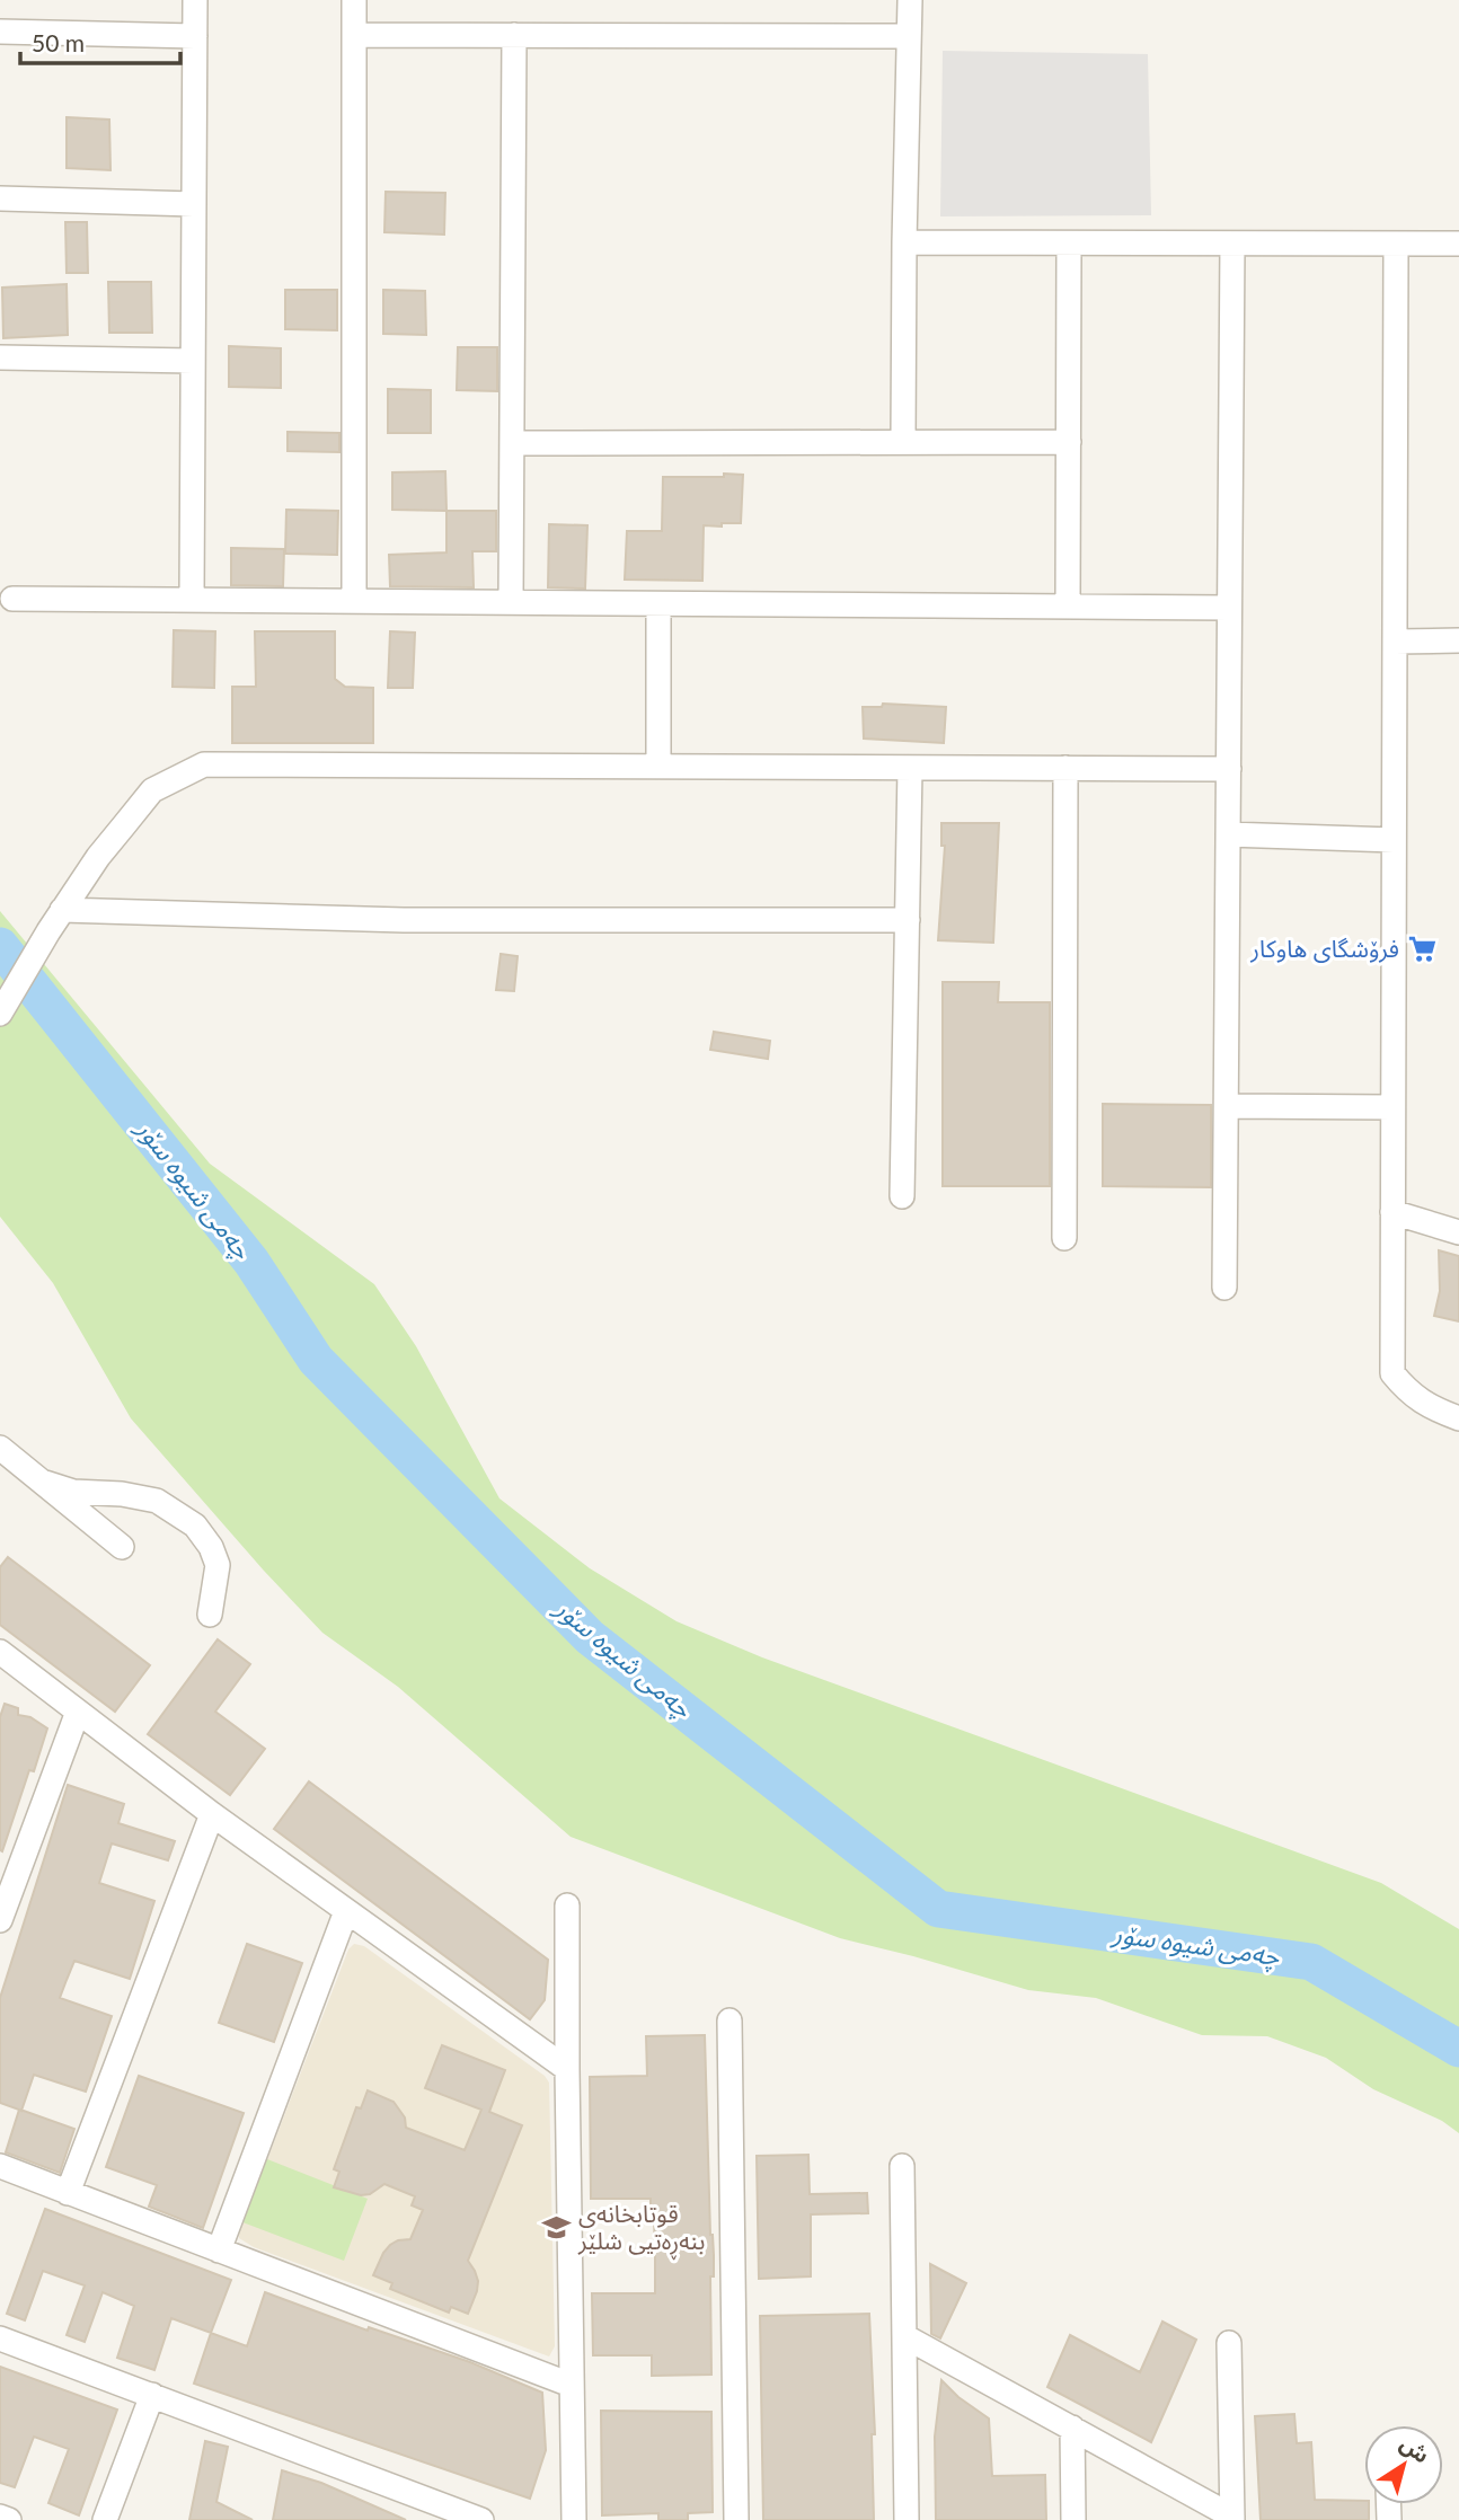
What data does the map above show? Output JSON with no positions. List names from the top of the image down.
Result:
{
  "water": ["چەمی شیوە سۆر"],
  "places": {
    "supermarket": ["فرۆشگای ھاوکار"],
    "school or university": ["قوتابخانەی بنەڕەتیی شلێر"]
  },
  "scale_bar": "50 m",
  "north": "top right"
}
